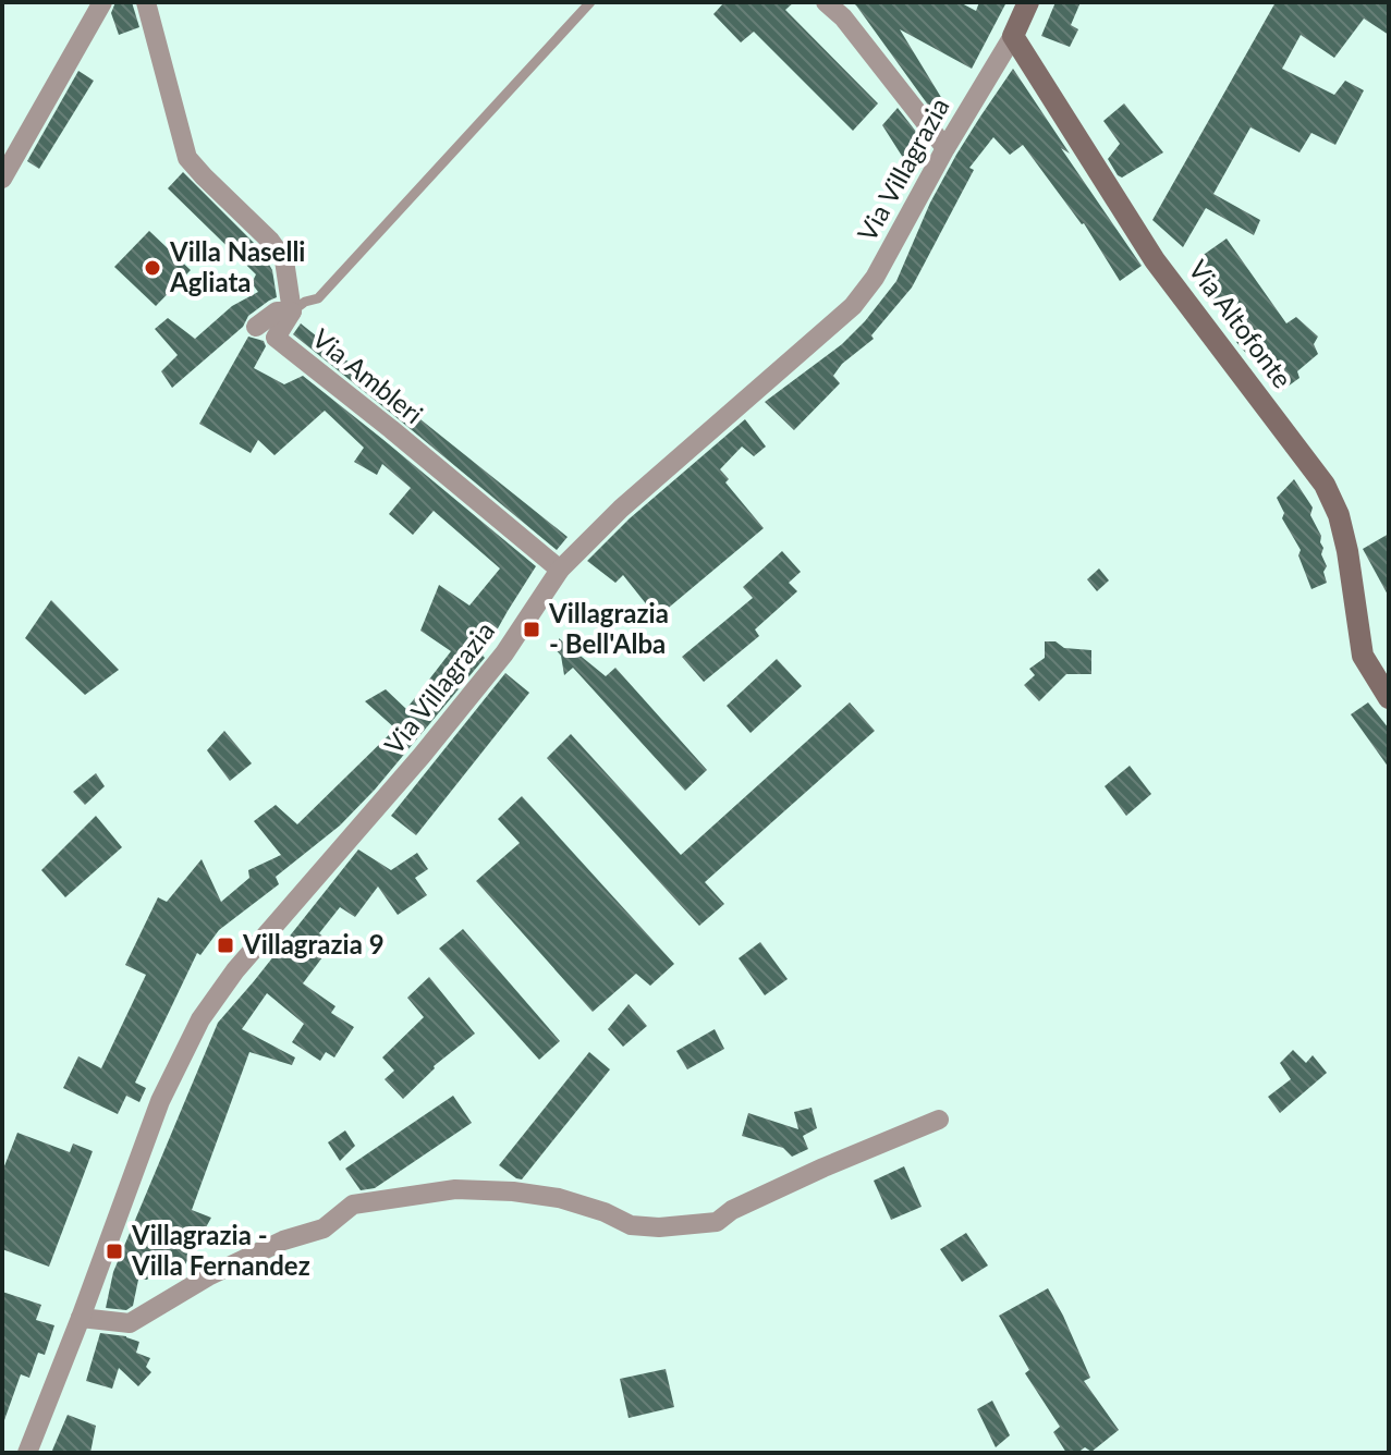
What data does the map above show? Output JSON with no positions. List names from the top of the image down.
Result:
{
  "streets": {
    "main road": ["Via Altofonte"],
    "street": ["Via Villagrazia", "Via Ambleri"]
  },
  "crossings": [
    ["Via Villagrazia", "Via Altofonte"],
    ["Via Villagrazia", "Via Ambleri"]
  ],
  "places": {
    "other": ["Villa Naselli Agliata"],
    "transit": ["Villagrazia - Bell'Alba", "Villagrazia 9", "Villagrazia - Villa Fernandez"]
  }
}
